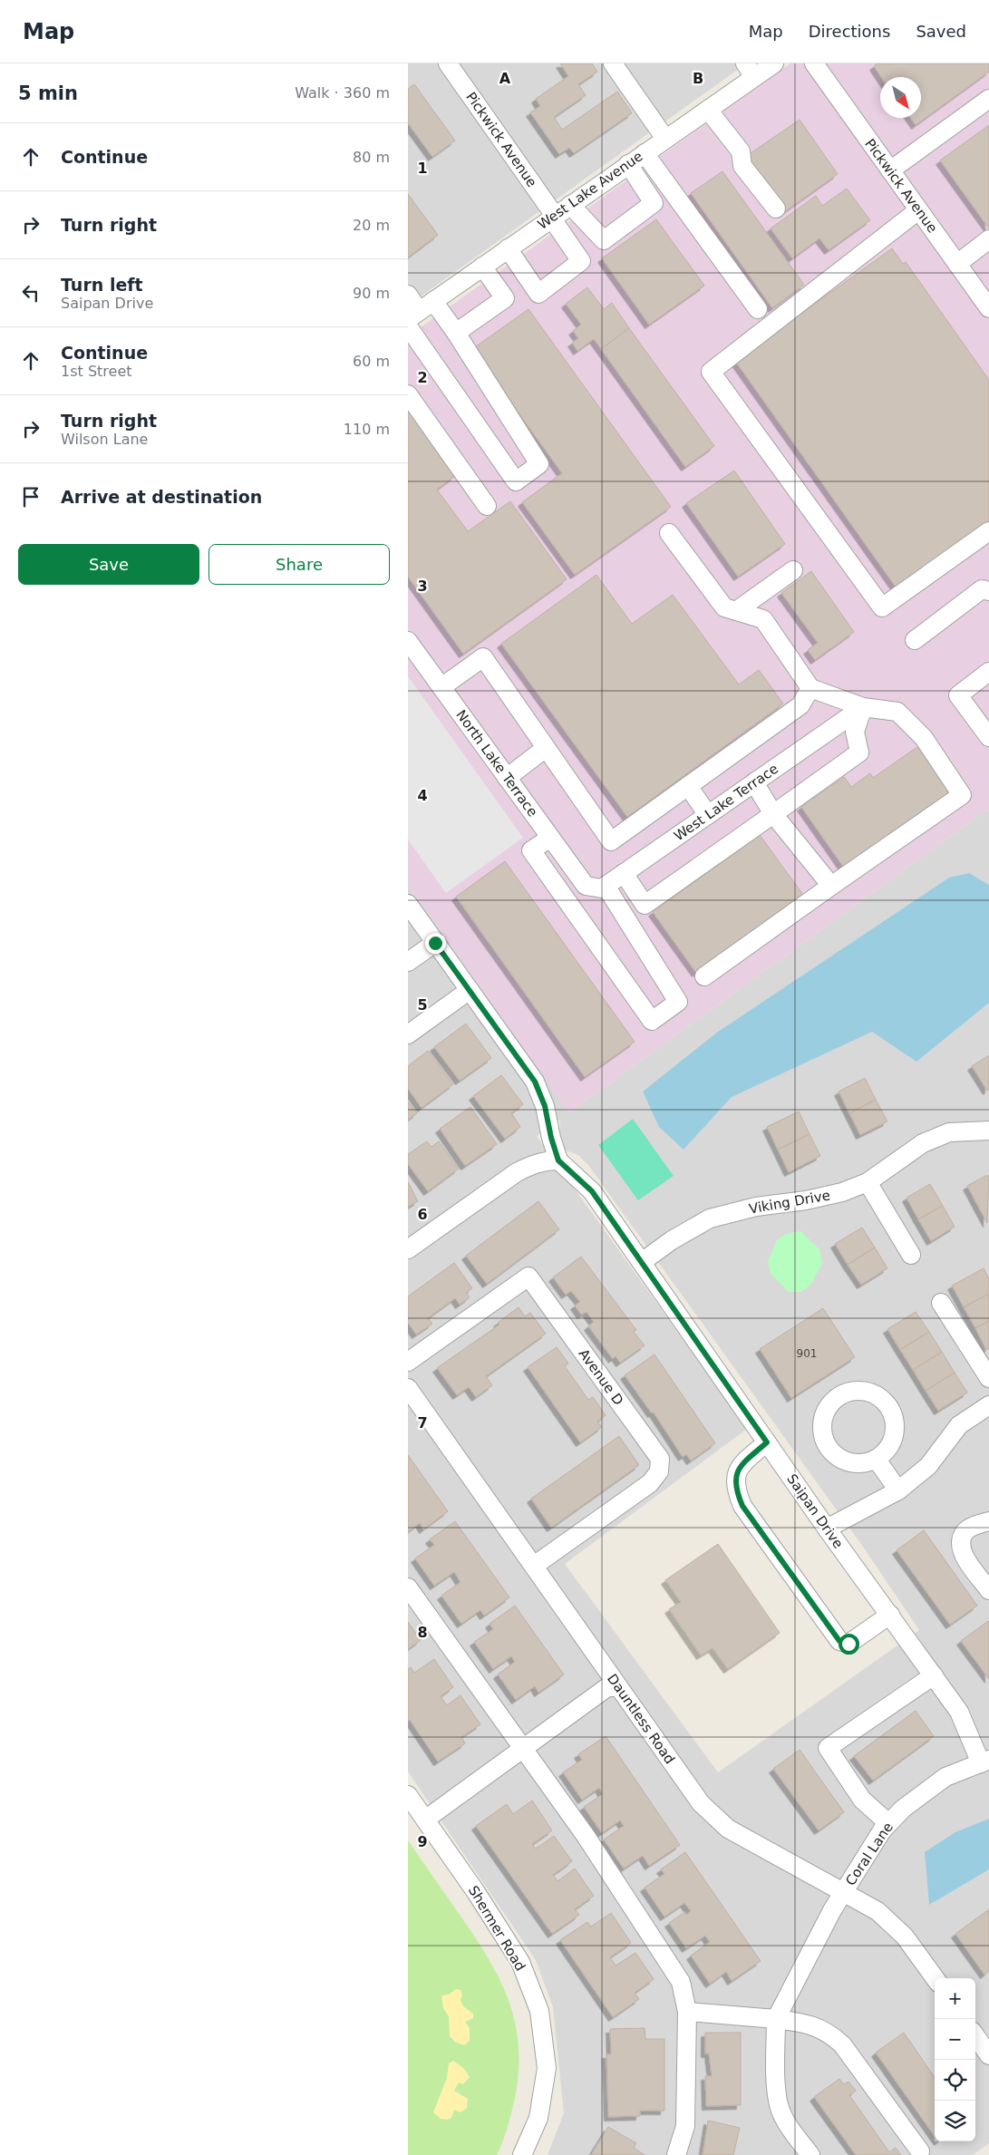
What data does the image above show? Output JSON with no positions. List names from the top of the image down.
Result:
{
  "streets": {
    "street": [
      "Pickwick Avenue",
      "West Lake Avenue",
      "North Lake Terrace",
      "West Lake Terrace",
      "Viking Drive",
      "Avenue D",
      "Saipan Drive",
      "Dauntless Road",
      "Coral Lane",
      "Shermer Road"
    ]
  },
  "crossings": [
    ["Pickwick Avenue", "West Lake Avenue"],
    ["North Lake Terrace", "West Lake Terrace"],
    ["Viking Drive", "Saipan Drive"],
    ["Avenue D", "Dauntless Road"],
    ["Saipan Drive", "Coral Lane"],
    ["Dauntless Road", "Coral Lane"]
  ],
  "house_numbers": ["901"],
  "north": "bottom right",
  "page": {
    "header": "Map",
    "nav": ["Map", "Directions", "Saved"],
    "heading": ["5 min", "Walk · 360 m"],
    "list": [
      ["Continue", "80 m"],
      ["Turn right", "20 m"],
      ["Turn left", "Saipan Drive", "90 m"],
      ["Continue", "1st Street", "60 m"],
      ["Turn right", "Wilson Lane", "110 m"],
      "Arrive at destination"
    ],
    "buttons": ["Save", "Share"],
    "map_buttons": ["+", "−"]
  },
  "grid": {
    "columns": ["A", "B"],
    "rows": [
      "1",
      "2",
      "3",
      "4",
      "5",
      "6",
      "7",
      "8",
      "9"
    ]
  }
}
